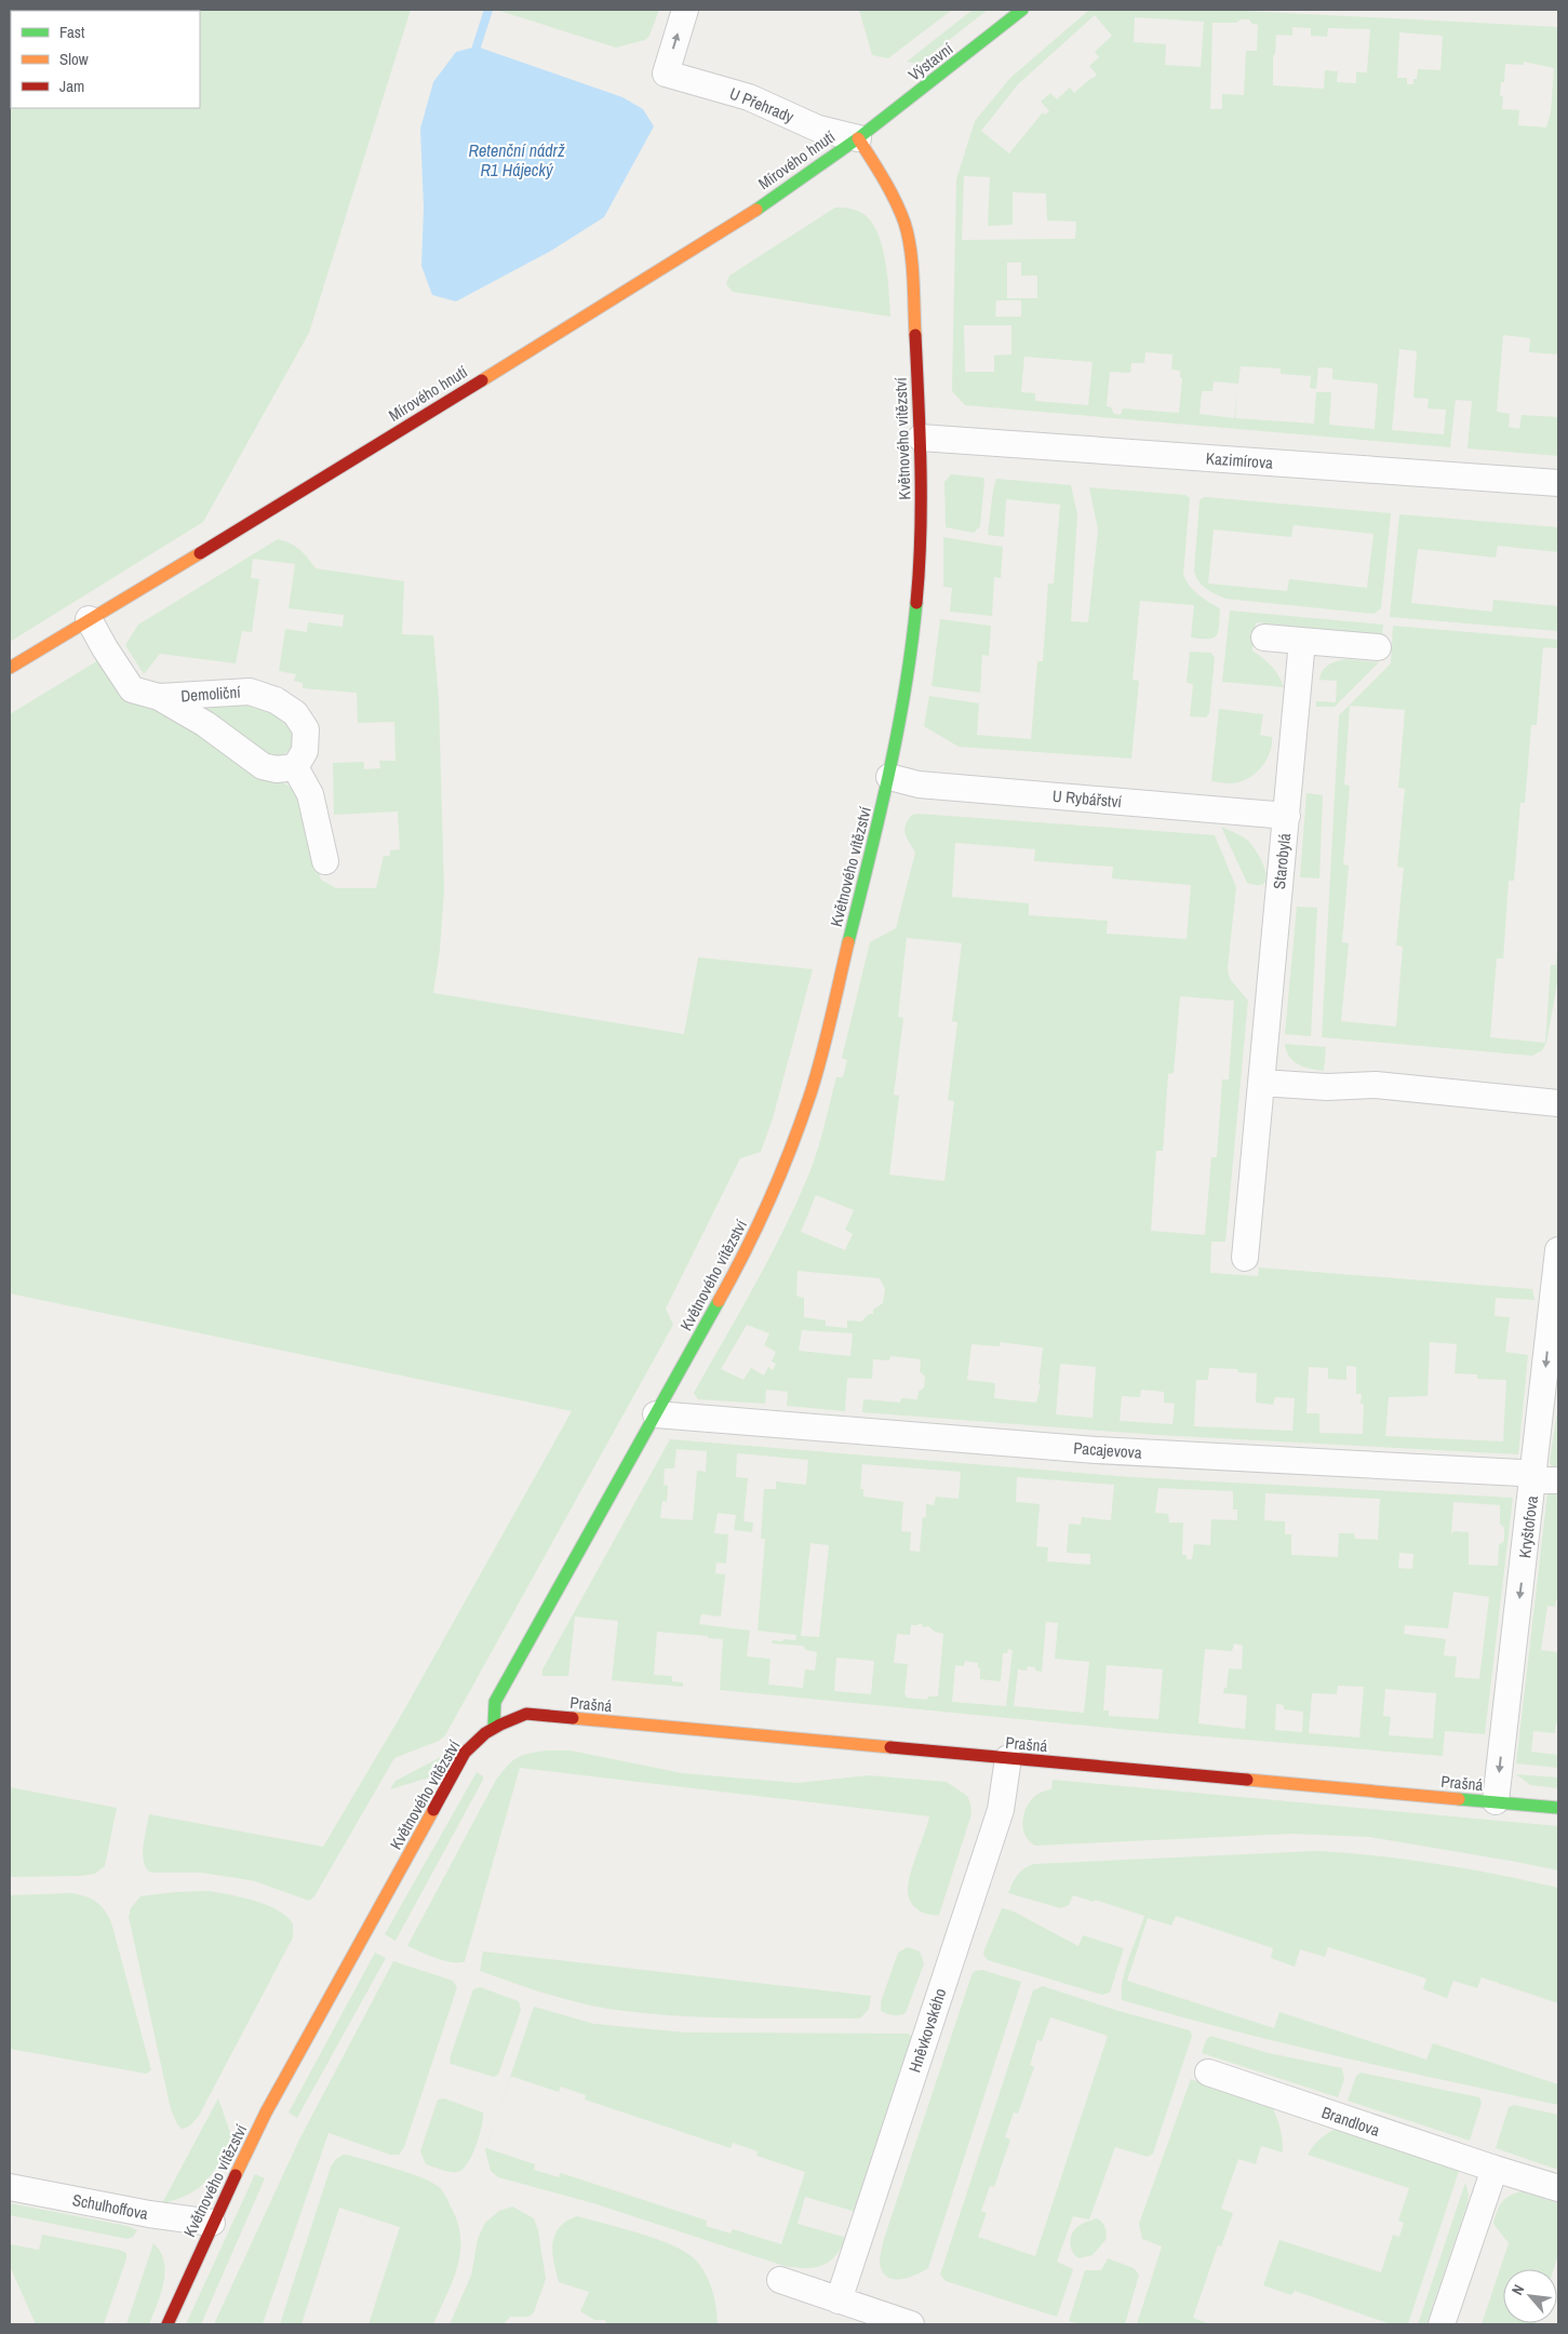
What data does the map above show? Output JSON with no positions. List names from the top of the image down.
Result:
{
  "streets": {
    "street": [
      "Výstavní",
      "U Přehrady",
      "Mírového hnutí",
      "Květnového vítězství",
      "Kazimírova",
      "Demoliční",
      "U Rybářství",
      "Starobylá",
      "Pacajevova",
      "Kryštofova",
      "Prašná",
      "Hněvkovského",
      "Brandlova",
      "Schulhoffova"
    ]
  },
  "crossings": [
    ["Výstavní", "U Přehrady"],
    ["Výstavní", "Mírového hnutí"],
    ["Výstavní", "Květnového vítězství"],
    ["U Přehrady", "Mírového hnutí"],
    ["U Přehrady", "Květnového vítězství"],
    ["Mírového hnutí", "Květnového vítězství"],
    ["Mírového hnutí", "Demoliční"],
    ["Květnového vítězství", "Kazimírova"],
    ["Květnového vítězství", "U Rybářství"],
    ["Květnového vítězství", "Pacajevova"],
    ["Květnového vítězství", "Prašná"],
    ["Květnového vítězství", "Schulhoffova"],
    ["U Rybářství", "Starobylá"],
    ["Pacajevova", "Kryštofova"],
    ["Kryštofova", "Prašná"],
    ["Prašná", "Hněvkovského"]
  ],
  "one_way": ["Kryštofova"],
  "water": ["Retenční nádrž R1 Hájecký"],
  "legend": ["Fast", "Slow", "Jam"],
  "north": "top left"
}
